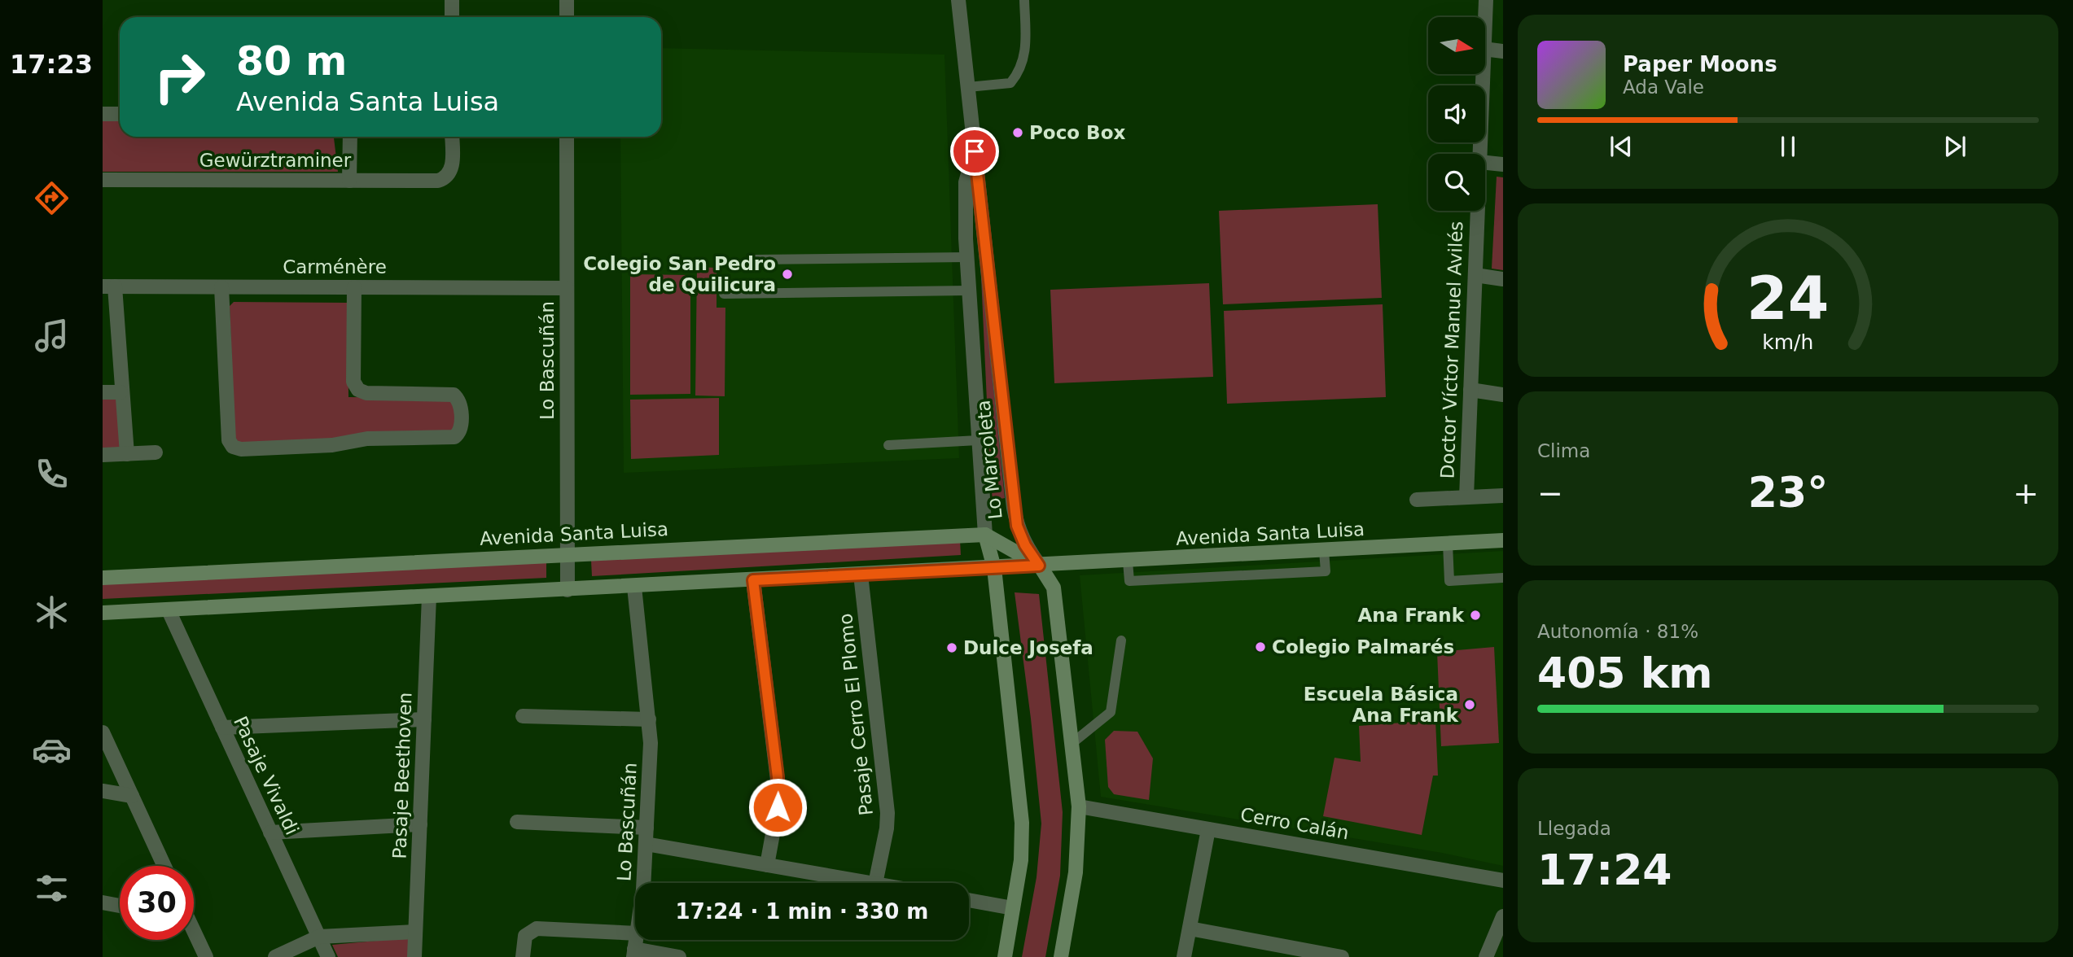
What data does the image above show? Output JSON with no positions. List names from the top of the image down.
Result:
{
  "streets": {
    "main road": ["Lo Marcoleta", "Avenida Santa Luisa"],
    "street": [
      "Gewürztraminer",
      "Carménère",
      "Doctor Víctor Manuel Avilés",
      "Lo Bascuñán",
      "Pasaje Cerro El Plomo",
      "Pasaje Vivaldi",
      "Pasaje Beethoven",
      "Cerro Calán"
    ]
  },
  "crossings": [
    ["Carménère", "Lo Bascuñán"],
    ["Lo Bascuñán", "Avenida Santa Luisa"],
    ["Lo Marcoleta", "Avenida Santa Luisa"],
    ["Lo Marcoleta", "Cerro Calán"],
    ["Avenida Santa Luisa", "Pasaje Cerro El Plomo"],
    ["Avenida Santa Luisa", "Pasaje Vivaldi"],
    ["Avenida Santa Luisa", "Pasaje Beethoven"]
  ],
  "places": [
    "Poco Box",
    "Colegio San Pedro de Quilicura",
    "Ana Frank",
    "Colegio Palmarés",
    "Dulce Josefa",
    "Escuela Básica Ana Frank"
  ],
  "north": "right",
  "page": {
    "tabs": "17:23",
    "turn": ["80 m", "Avenida Santa Luisa"],
    "song": ["Paper Moons", "Ada Vale"],
    "tile": [
      "Clima",
      ["Autonomía · 81%", "405 km"],
      ["Llegada", "17:24"]
    ],
    "heat": ["−", "23°", "+"],
    "limit": "30",
    "trip": "17:24 · 1 min · 330 m",
    "gauge": ["24", "km/h"]
  }
}
